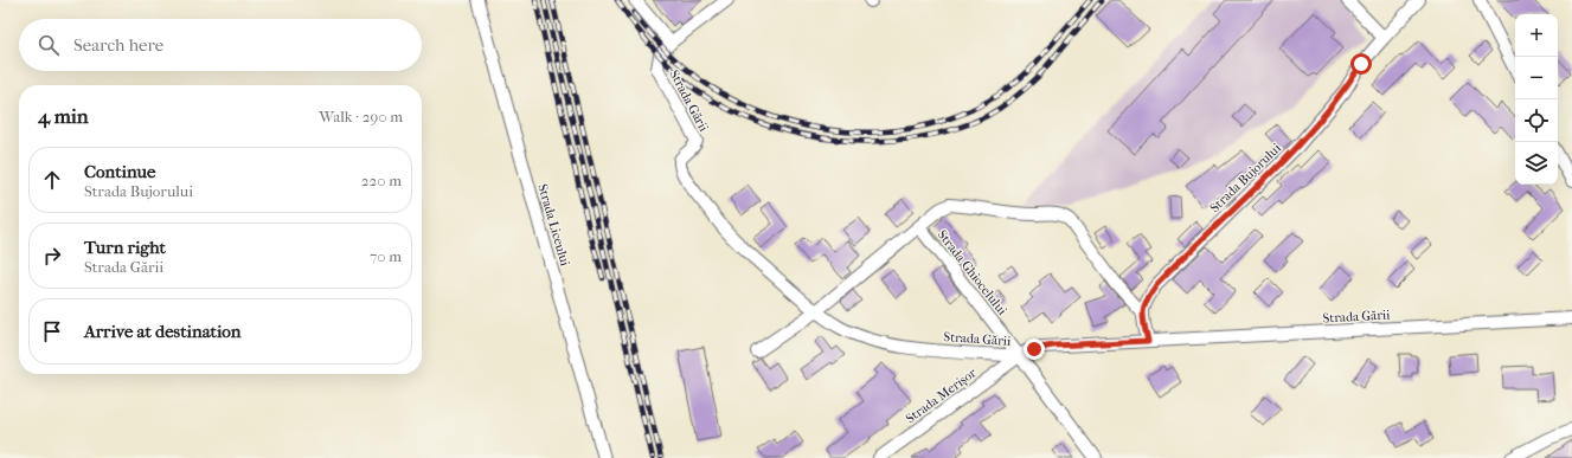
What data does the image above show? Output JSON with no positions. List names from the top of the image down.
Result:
{
  "streets": {
    "street": [
      "Strada Gării",
      "Strada Bujorului",
      "Strada Liceului",
      "Strada Ghiocelului",
      "Strada Merișor"
    ]
  },
  "crossings": [
    ["Strada Gării", "Strada Ghiocelului"],
    ["Strada Gării", "Strada Merișor"],
    ["Strada Ghiocelului", "Strada Merișor"]
  ],
  "page": {
    "map_buttons": ["+", "−"],
    "search": "Search here",
    "heading": ["4 min", "Walk · 290 m"],
    "list": [
      ["Continue", "Strada Bujorului", "220 m"],
      ["Turn right", "Strada Gării", "70 m"],
      "Arrive at destination"
    ]
  }
}
